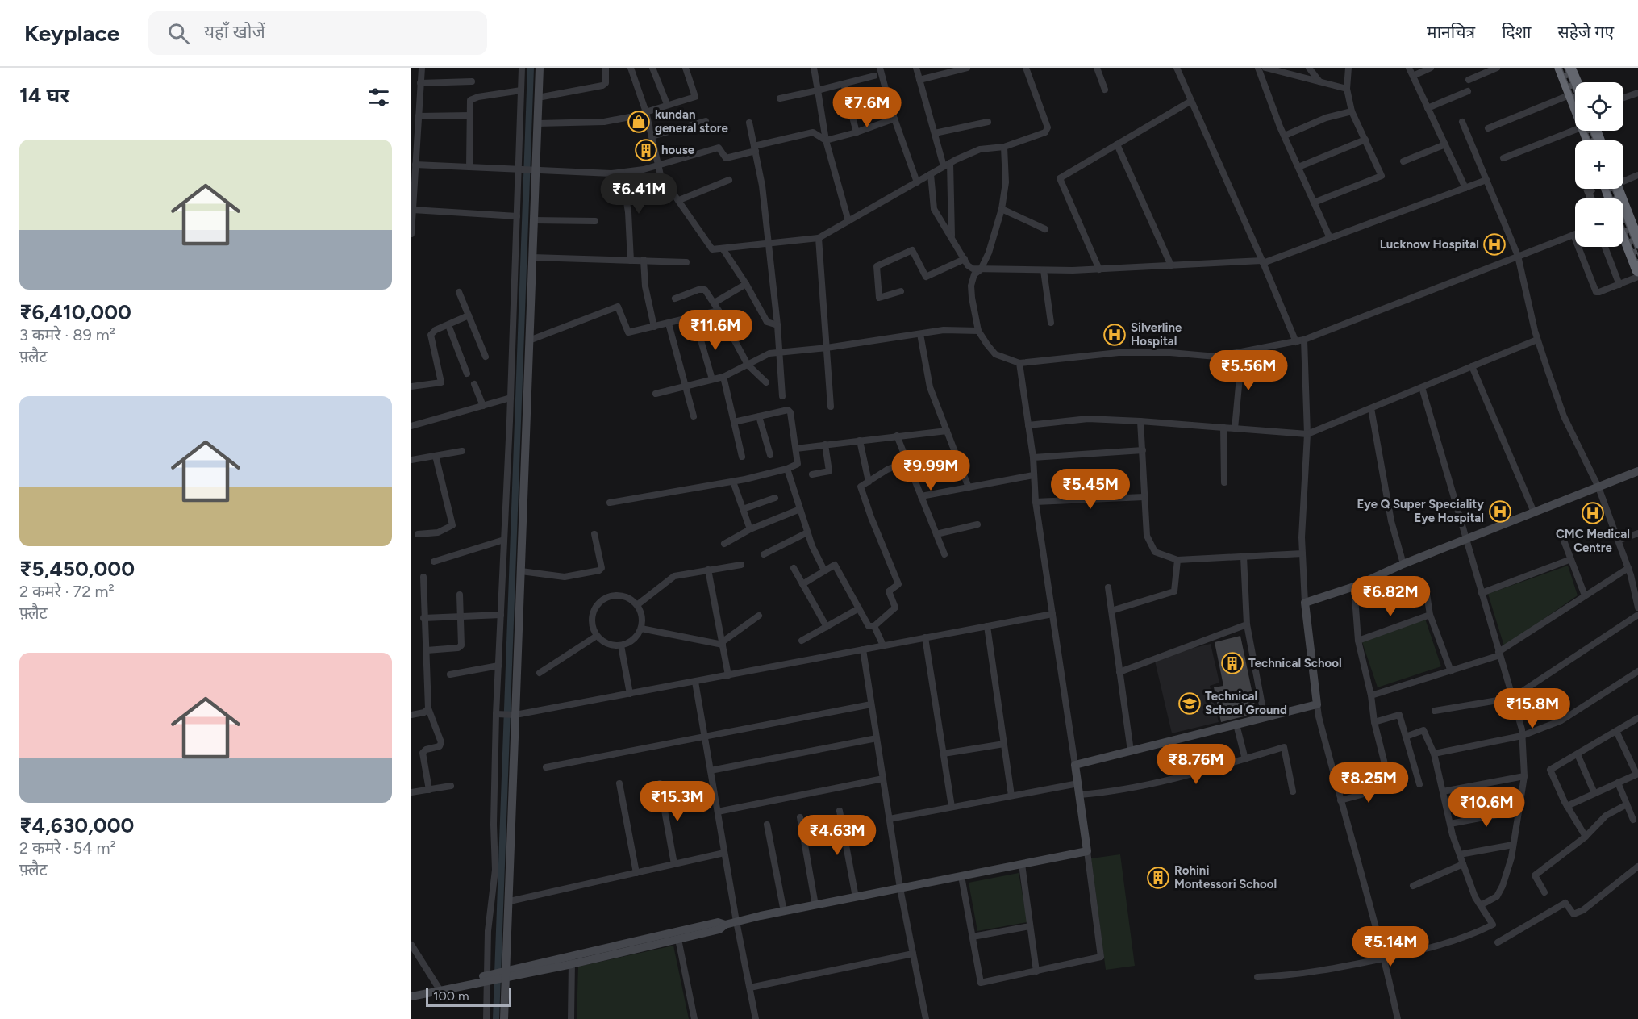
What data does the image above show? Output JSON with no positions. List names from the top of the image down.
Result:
{
  "places": {
    "shop": ["kundan general store"],
    "building": ["house", "Technical School", "Rohini Montessori School"],
    "hospital": [
      "Lucknow Hospital",
      "Silverline Hospital",
      "Eye Q Super Speciality Eye Hospital",
      "CMC Medical Centre"
    ],
    "school or university": ["Technical School Ground"]
  },
  "scale_bar": "100 m",
  "page": {
    "header": "Keyplace",
    "search": "यहाँ खोजें",
    "nav": ["मानचित्र", "दिशा", "सहेजे गए"],
    "heading": "14 घर",
    "map_buttons": ["+", "−"],
    "price": [
      "₹7.6M",
      "₹6.41M",
      "₹11.6M",
      "₹5.56M",
      "₹9.99M",
      "₹5.45M",
      "₹6.82M",
      "₹15.8M",
      "₹8.76M",
      "₹8.25M",
      "₹15.3M",
      "₹10.6M",
      "₹4.63M",
      "₹5.14M"
    ],
    "list": [
      {
        "name": "₹6,410,000",
        "note": "3 कमरे · 89 m² · फ़्लैट"
      },
      {
        "name": "₹5,450,000",
        "note": "2 कमरे · 72 m² · फ़्लैट"
      },
      {
        "name": "₹4,630,000",
        "note": "2 कमरे · 54 m² · फ़्लैट"
      }
    ],
    "scale": "100 m"
  }
}
